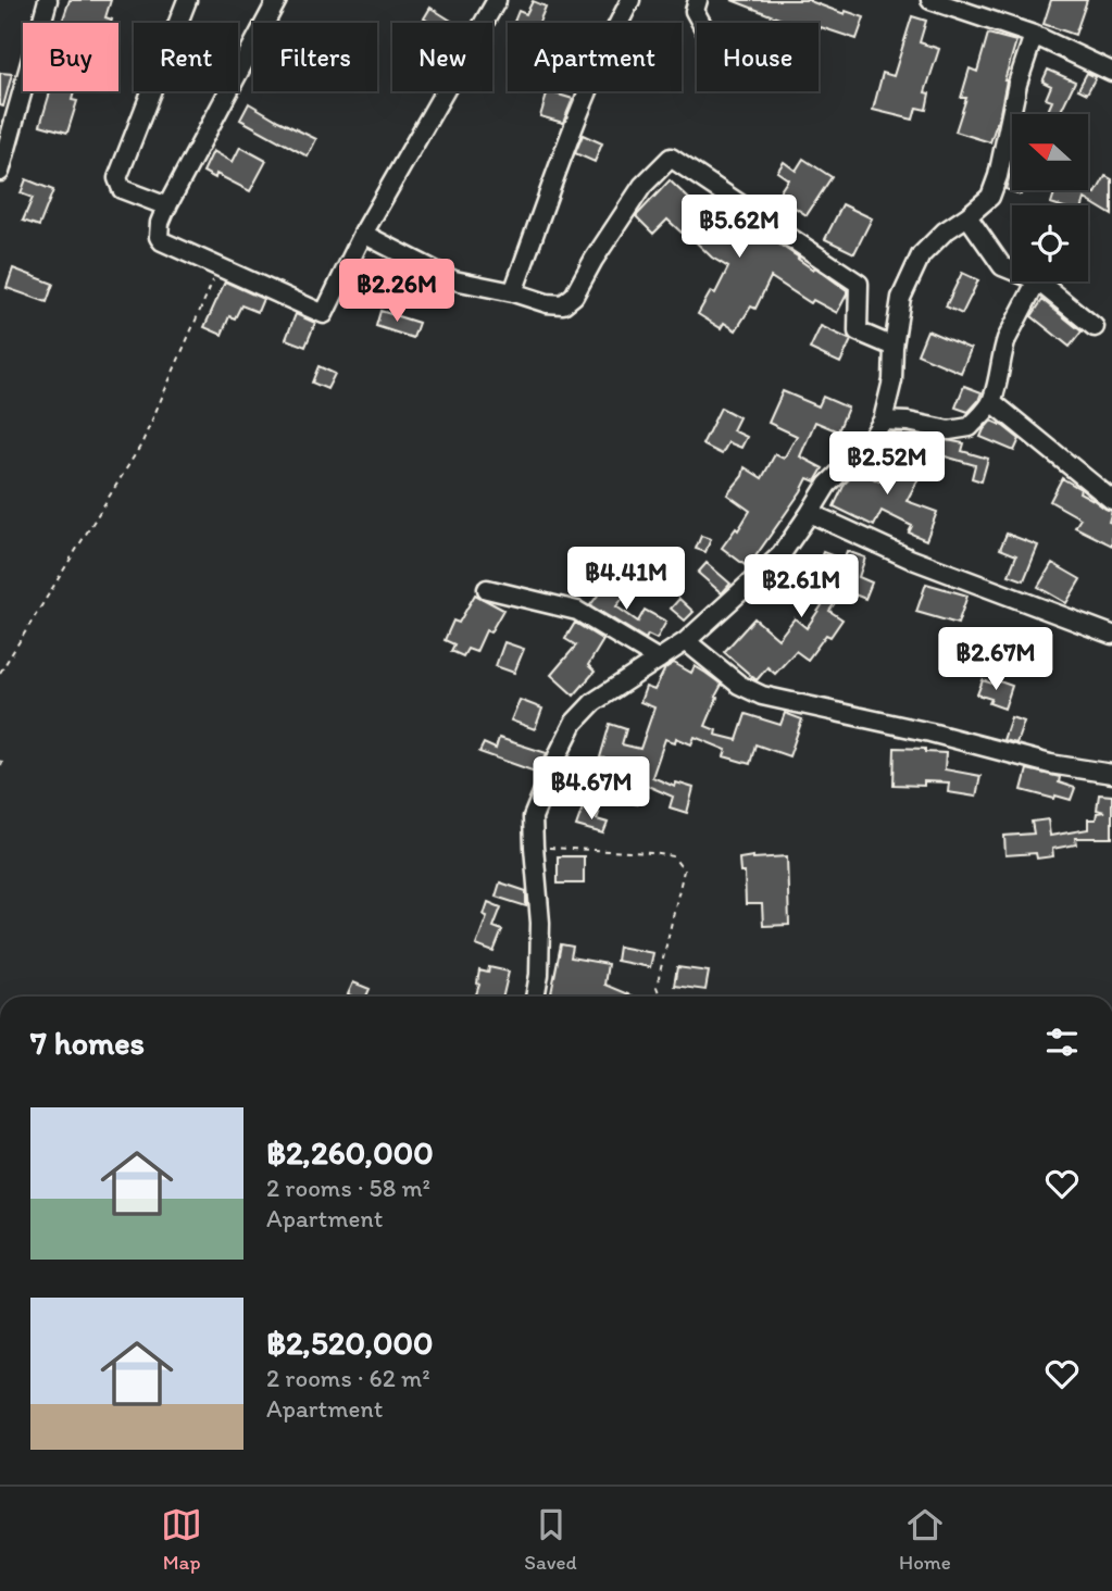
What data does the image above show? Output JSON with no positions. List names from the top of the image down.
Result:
{
  "north": "left",
  "page": {
    "chip": [
      "Buy",
      "Rent",
      "Filters",
      "New",
      "Apartment",
      "House"
    ],
    "price": [
      "฿5.62M",
      "฿2.26M",
      "฿2.52M",
      "฿4.41M",
      "฿2.61M",
      "฿2.67M",
      "฿4.67M"
    ],
    "heading": "7 homes",
    "list": [
      {
        "name": "฿2,260,000",
        "note": "2 rooms · 58 m² · Apartment"
      },
      {
        "name": "฿2,520,000",
        "note": "2 rooms · 62 m² · Apartment"
      }
    ],
    "tabs": ["Map", "Saved", "Home"]
  }
}
